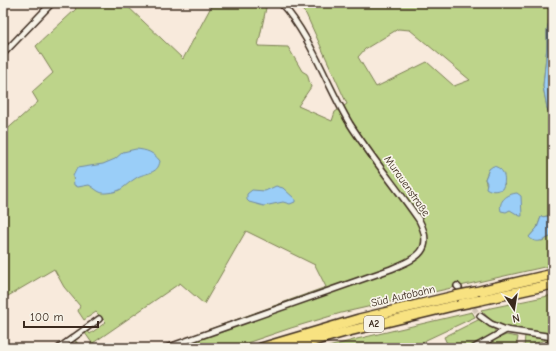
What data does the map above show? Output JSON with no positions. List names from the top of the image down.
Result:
{
  "streets": {
    "highway": ["Süd Autobahn", "A2"],
    "street": ["Murauenstraße"]
  },
  "scale_bar": "100 m",
  "north": "bottom"
}
